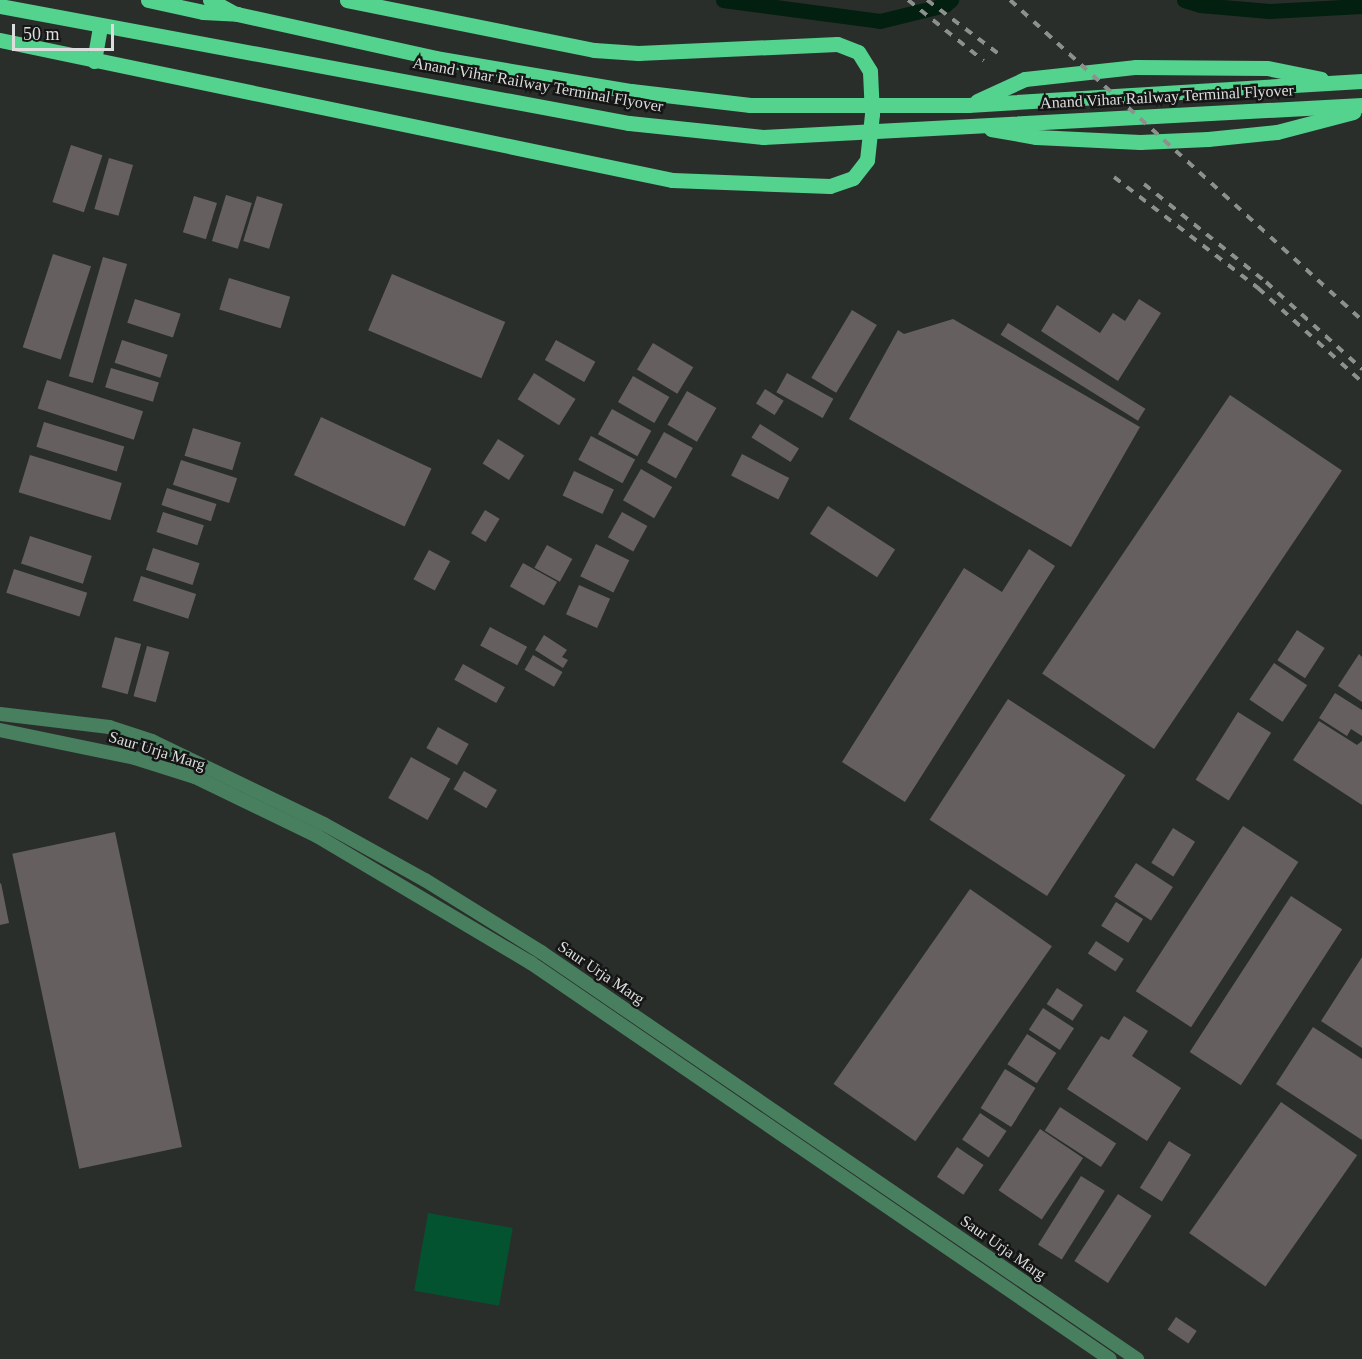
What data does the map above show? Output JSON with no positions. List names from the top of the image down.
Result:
{
  "streets": {
    "main road": ["Anand Vihar Railway Terminal Flyover"],
    "street": ["Saur Urja Marg"]
  },
  "scale_bar": "50 m"
}
